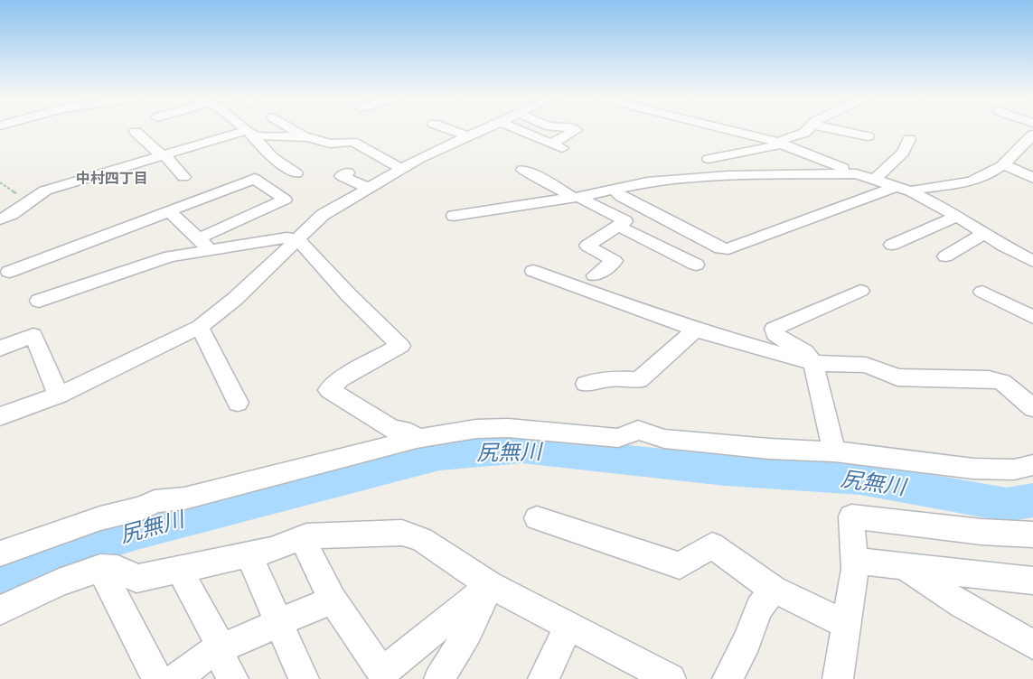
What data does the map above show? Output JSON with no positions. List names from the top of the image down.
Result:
{
  "districts": ["中村四丁目"],
  "water": ["尻無川"]
}
